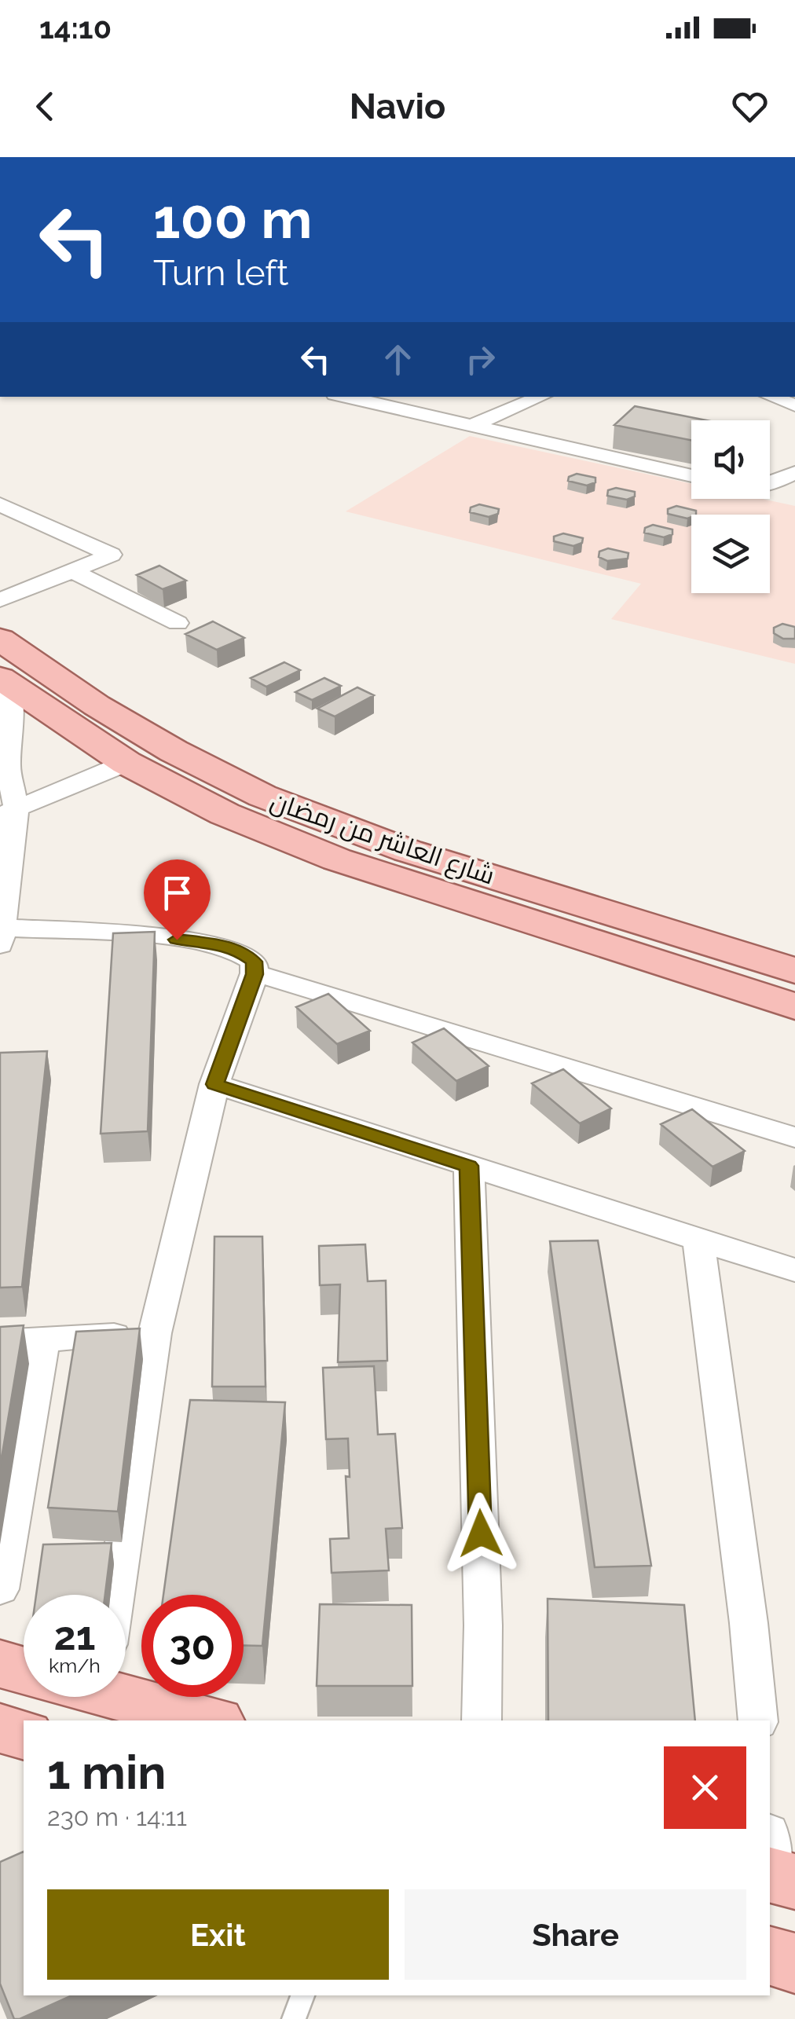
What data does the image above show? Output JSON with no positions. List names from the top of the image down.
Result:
{
  "streets": {
    "main road": ["شارع العاشر من رمضان"]
  },
  "page": {
    "status": "14:10",
    "header": "Navio",
    "turn": ["100 m", "Turn left"],
    "speed": "21 km/h",
    "limit": "30",
    "heading": ["1 min", "230 m · 14:11"],
    "buttons": ["Exit", "Share"]
  }
}
